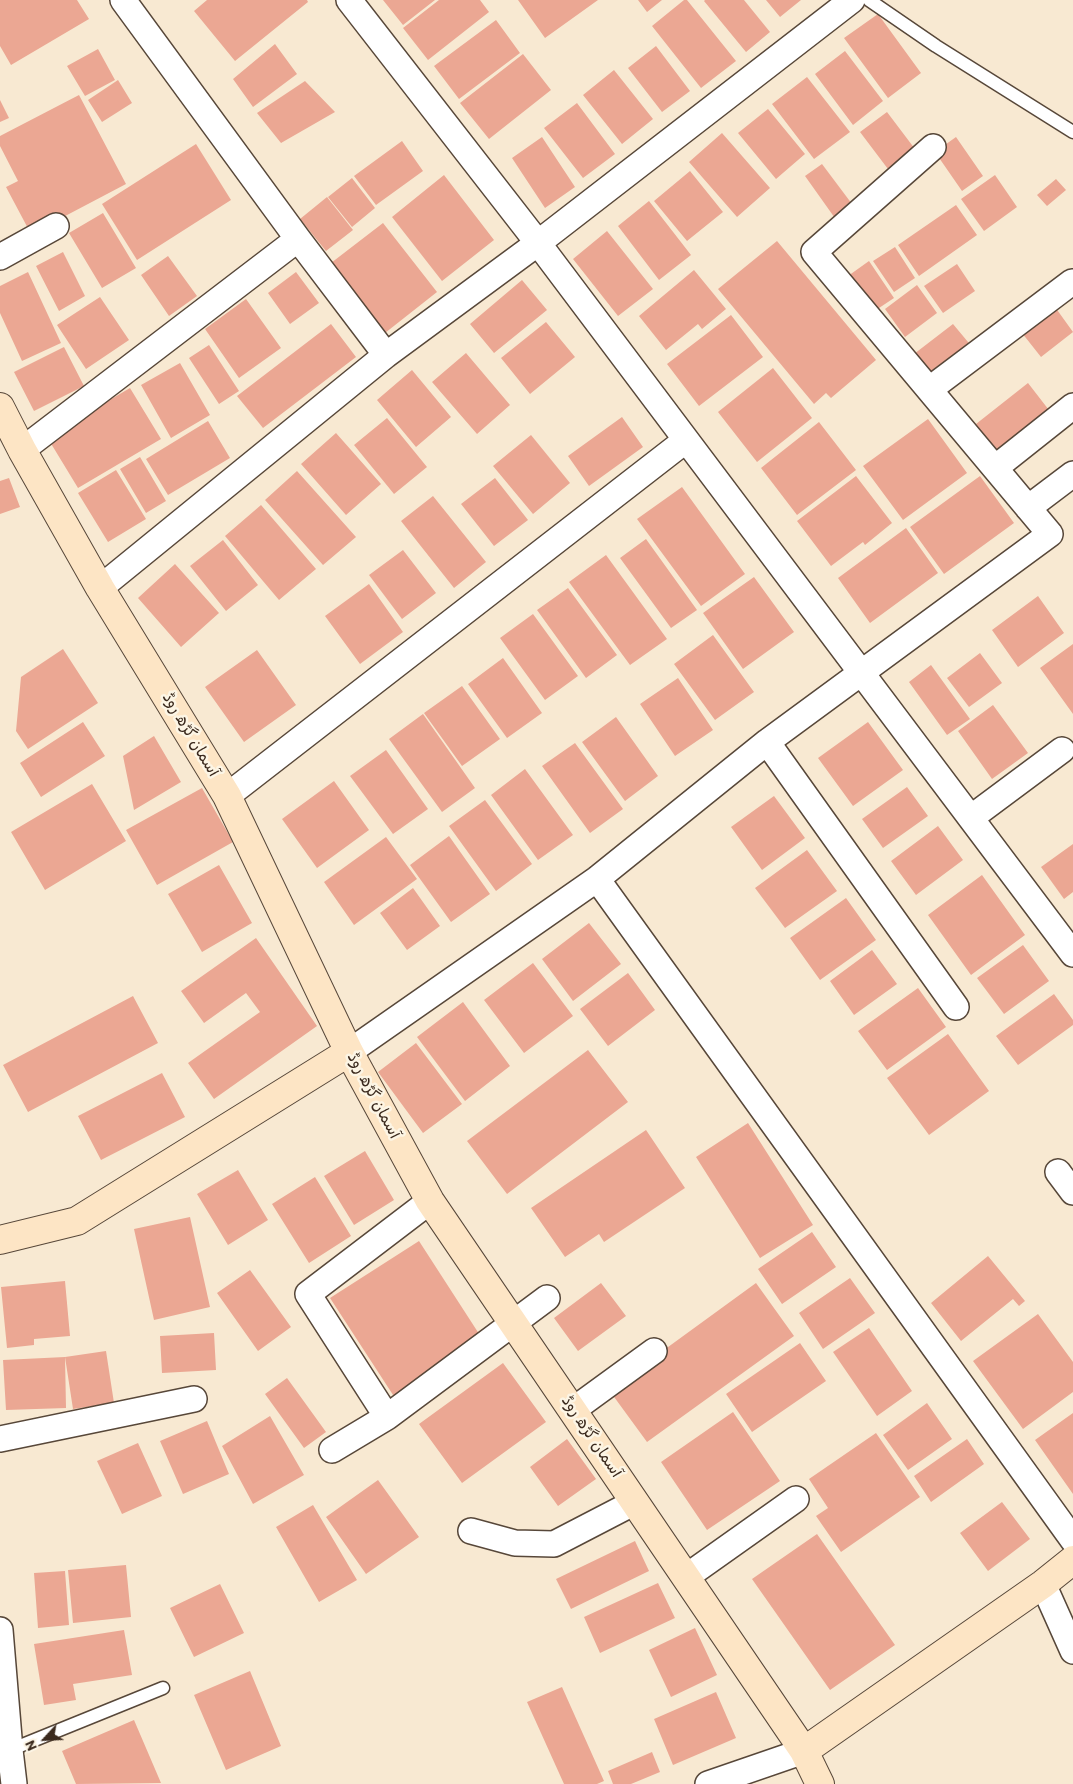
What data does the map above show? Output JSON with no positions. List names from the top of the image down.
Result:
{
  "streets": {
    "street": ["آسمان گڑھ روڈ"]
  },
  "north": "bottom left"
}
